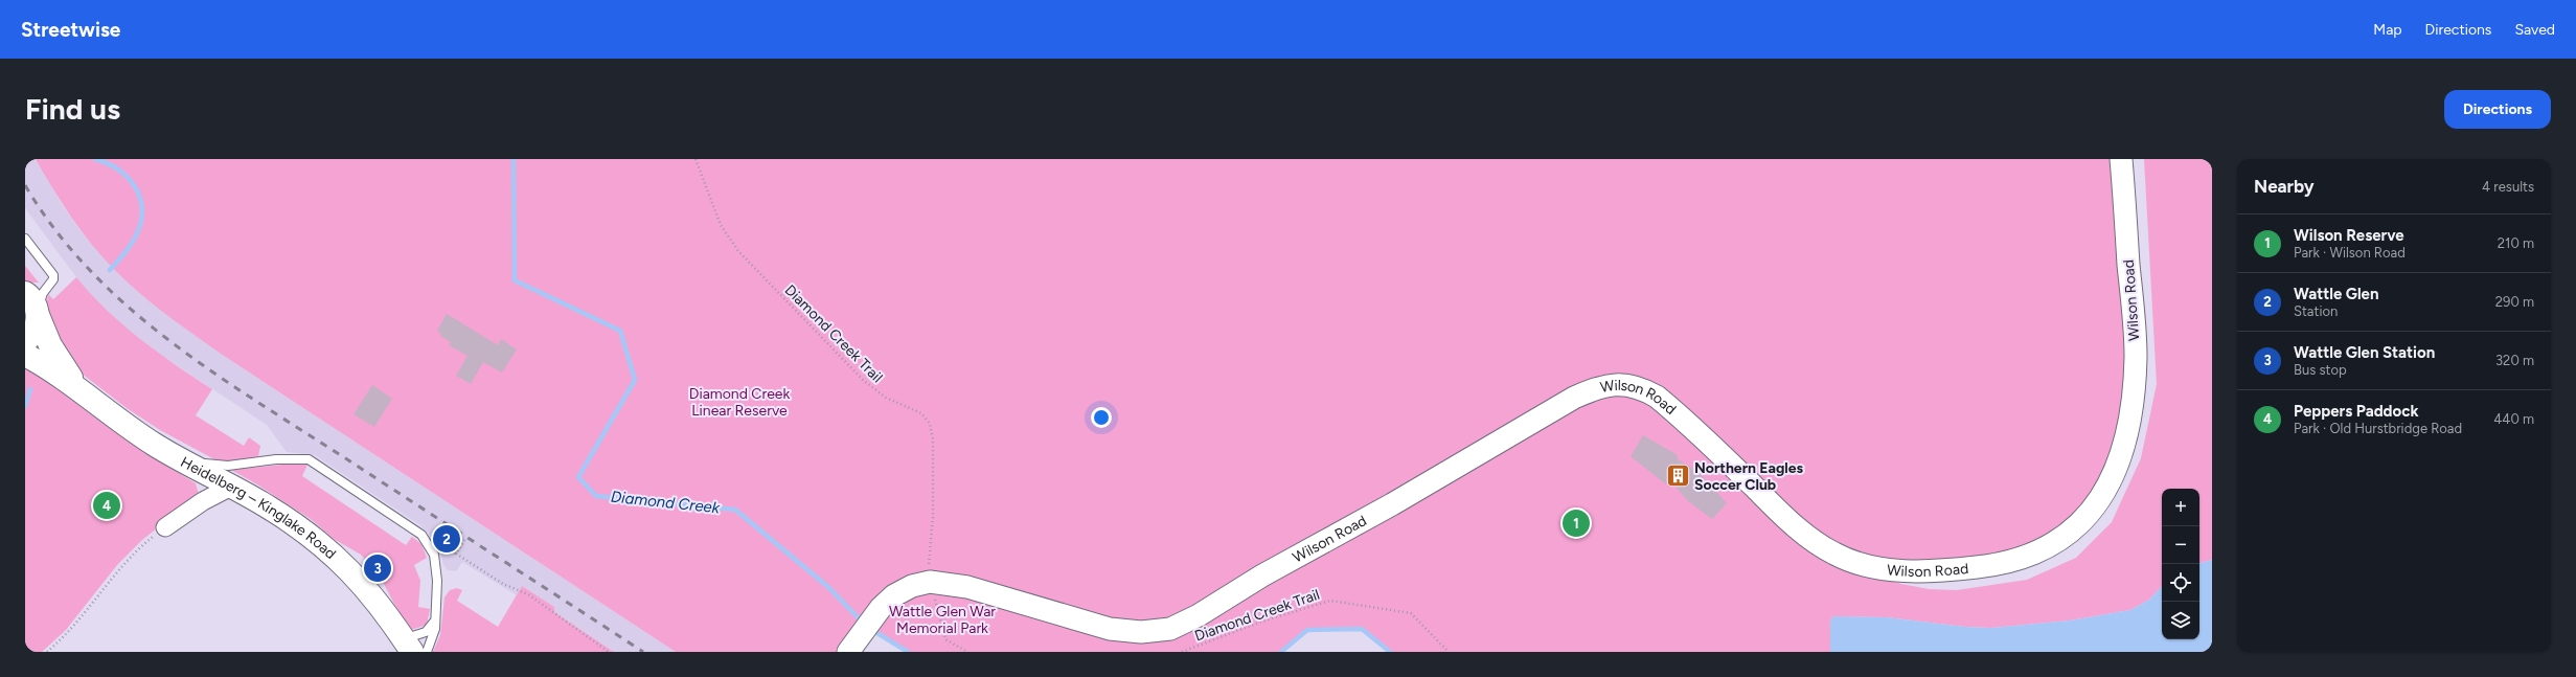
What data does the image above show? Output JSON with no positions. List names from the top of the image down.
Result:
{
  "streets": {
    "main road": ["Heidelberg – Kinglake Road"],
    "street": ["Wilson Road"],
    "path": ["Diamond Creek Trail"]
  },
  "crossings": [
    ["Wilson Road", "Diamond Creek Trail"]
  ],
  "water": ["Diamond Creek"],
  "parks": ["Diamond Creek Linear Reserve", "Wattle Glen War Memorial Park"],
  "places": {
    "building": ["Northern Eagles Soccer Club"]
  },
  "page": {
    "header": "Streetwise",
    "nav": ["Map", "Directions", "Saved"],
    "buttons": "Directions",
    "title": "Find us",
    "heading": ["Nearby", "4 results"],
    "list": [
      {
        "mark": "1",
        "name": "Wilson Reserve",
        "note": "Park · Wilson Road",
        "value": "210 m"
      },
      {
        "mark": "2",
        "name": "Wattle Glen",
        "note": "Station",
        "value": "290 m"
      },
      {
        "mark": "3",
        "name": "Wattle Glen Station",
        "note": "Bus stop",
        "value": "320 m"
      },
      {
        "mark": "4",
        "name": "Peppers Paddock",
        "note": "Park · Old Hurstbridge Road",
        "value": "440 m"
      }
    ],
    "map_buttons": ["+", "−"],
    "pins": [
      "4",
      "1",
      "2",
      "3"
    ]
  }
}
